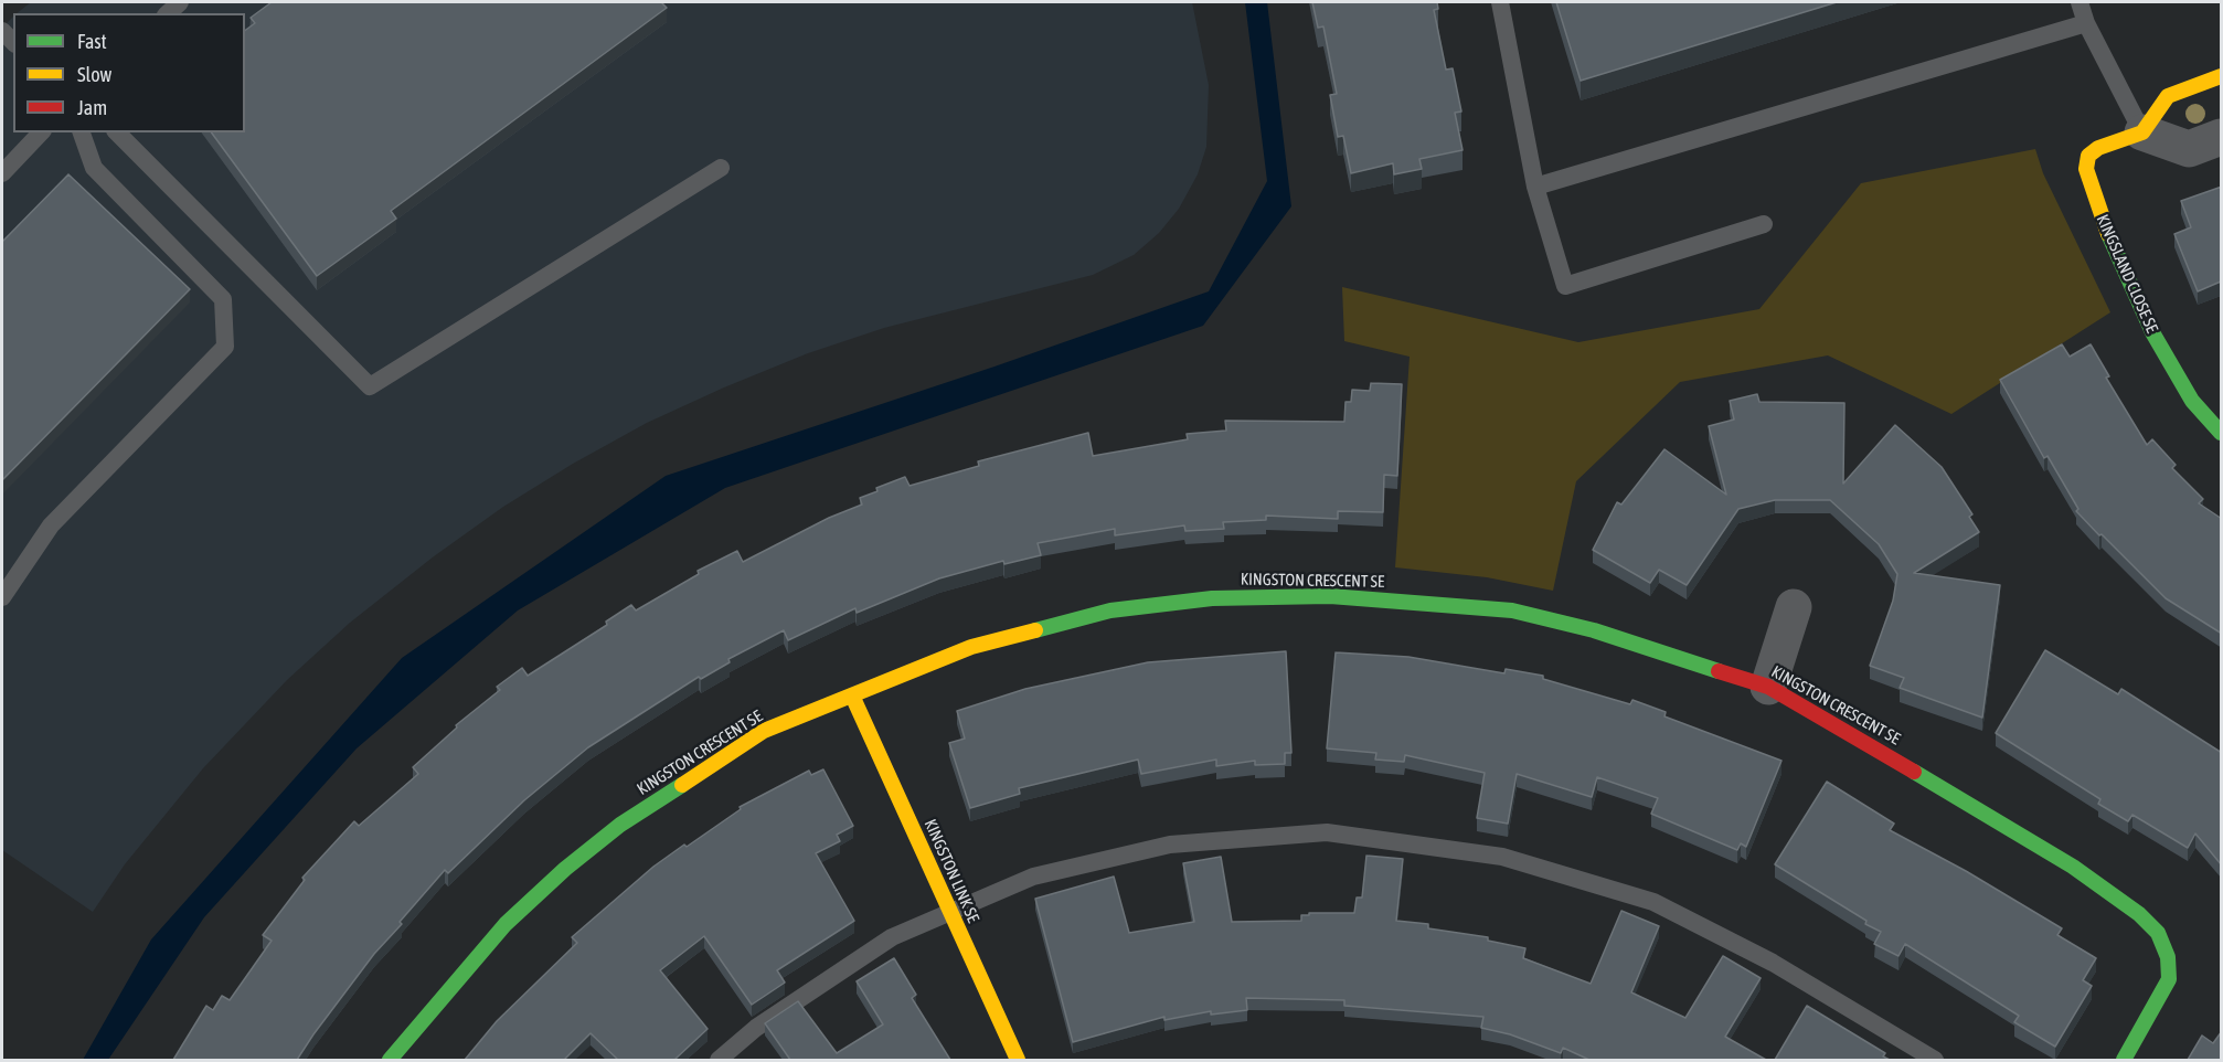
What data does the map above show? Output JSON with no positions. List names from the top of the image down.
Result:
{
  "streets": {
    "street": ["KINGSLAND CLOSE SE", "KINGSTON CRESCENT SE", "KINGSTON LINK SE"]
  },
  "crossings": [
    ["KINGSTON CRESCENT SE", "KINGSTON LINK SE"]
  ],
  "legend": ["Fast", "Slow", "Jam"]
}
